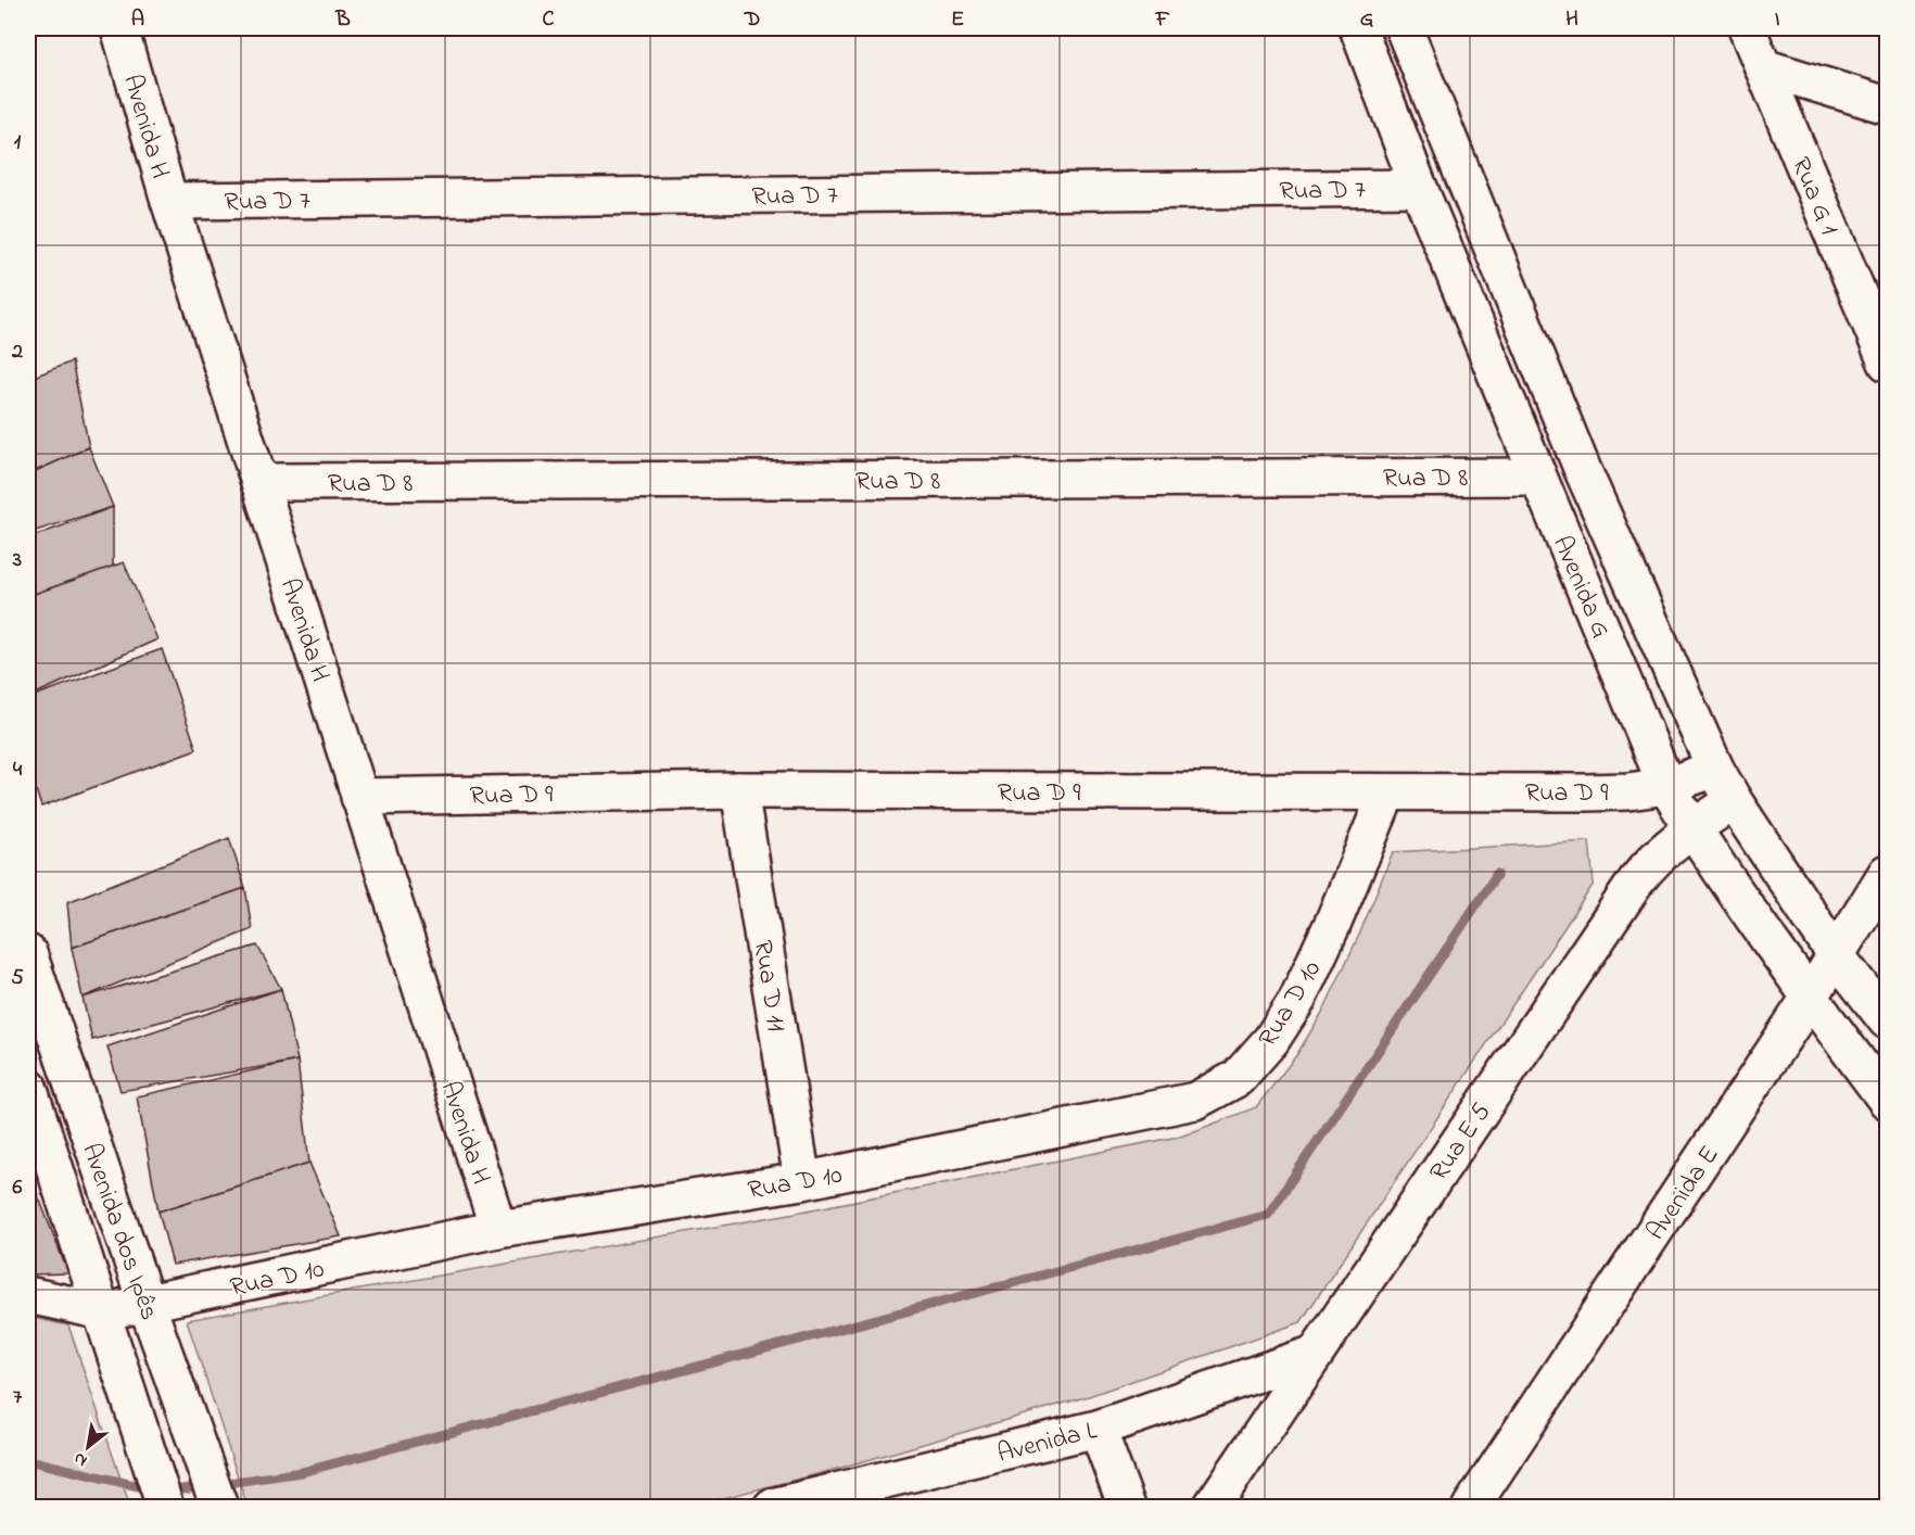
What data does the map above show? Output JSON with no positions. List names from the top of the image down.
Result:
{
  "streets": {
    "street": [
      "Avenida H",
      "Rua D 7",
      "Rua G 1",
      "Rua D 8",
      "Avenida G",
      "Rua D 9",
      "Rua D 11",
      "Rua D 10",
      "Rua E 5",
      "Avenida E",
      "Avenida dos Ipês",
      "Avenida L"
    ]
  },
  "crossings": [
    ["Avenida H", "Rua D 7"],
    ["Avenida H", "Rua D 8"],
    ["Avenida H", "Rua D 9"],
    ["Avenida H", "Rua D 10"],
    ["Rua D 7", "Avenida G"],
    ["Rua D 8", "Avenida G"],
    ["Avenida G", "Rua D 9"],
    ["Avenida G", "Rua E 5"],
    ["Avenida G", "Avenida E"],
    ["Rua D 9", "Rua D 11"],
    ["Rua D 9", "Rua D 10"],
    ["Rua D 11", "Rua D 10"],
    ["Rua D 10", "Avenida dos Ipês"],
    ["Rua E 5", "Avenida L"]
  ],
  "north": "bottom left",
  "grid": {
    "columns": [
      "A",
      "B",
      "C",
      "D",
      "E",
      "F",
      "G",
      "H",
      "I"
    ],
    "rows": [
      "1",
      "2",
      "3",
      "4",
      "5",
      "6",
      "7"
    ]
  }
}
